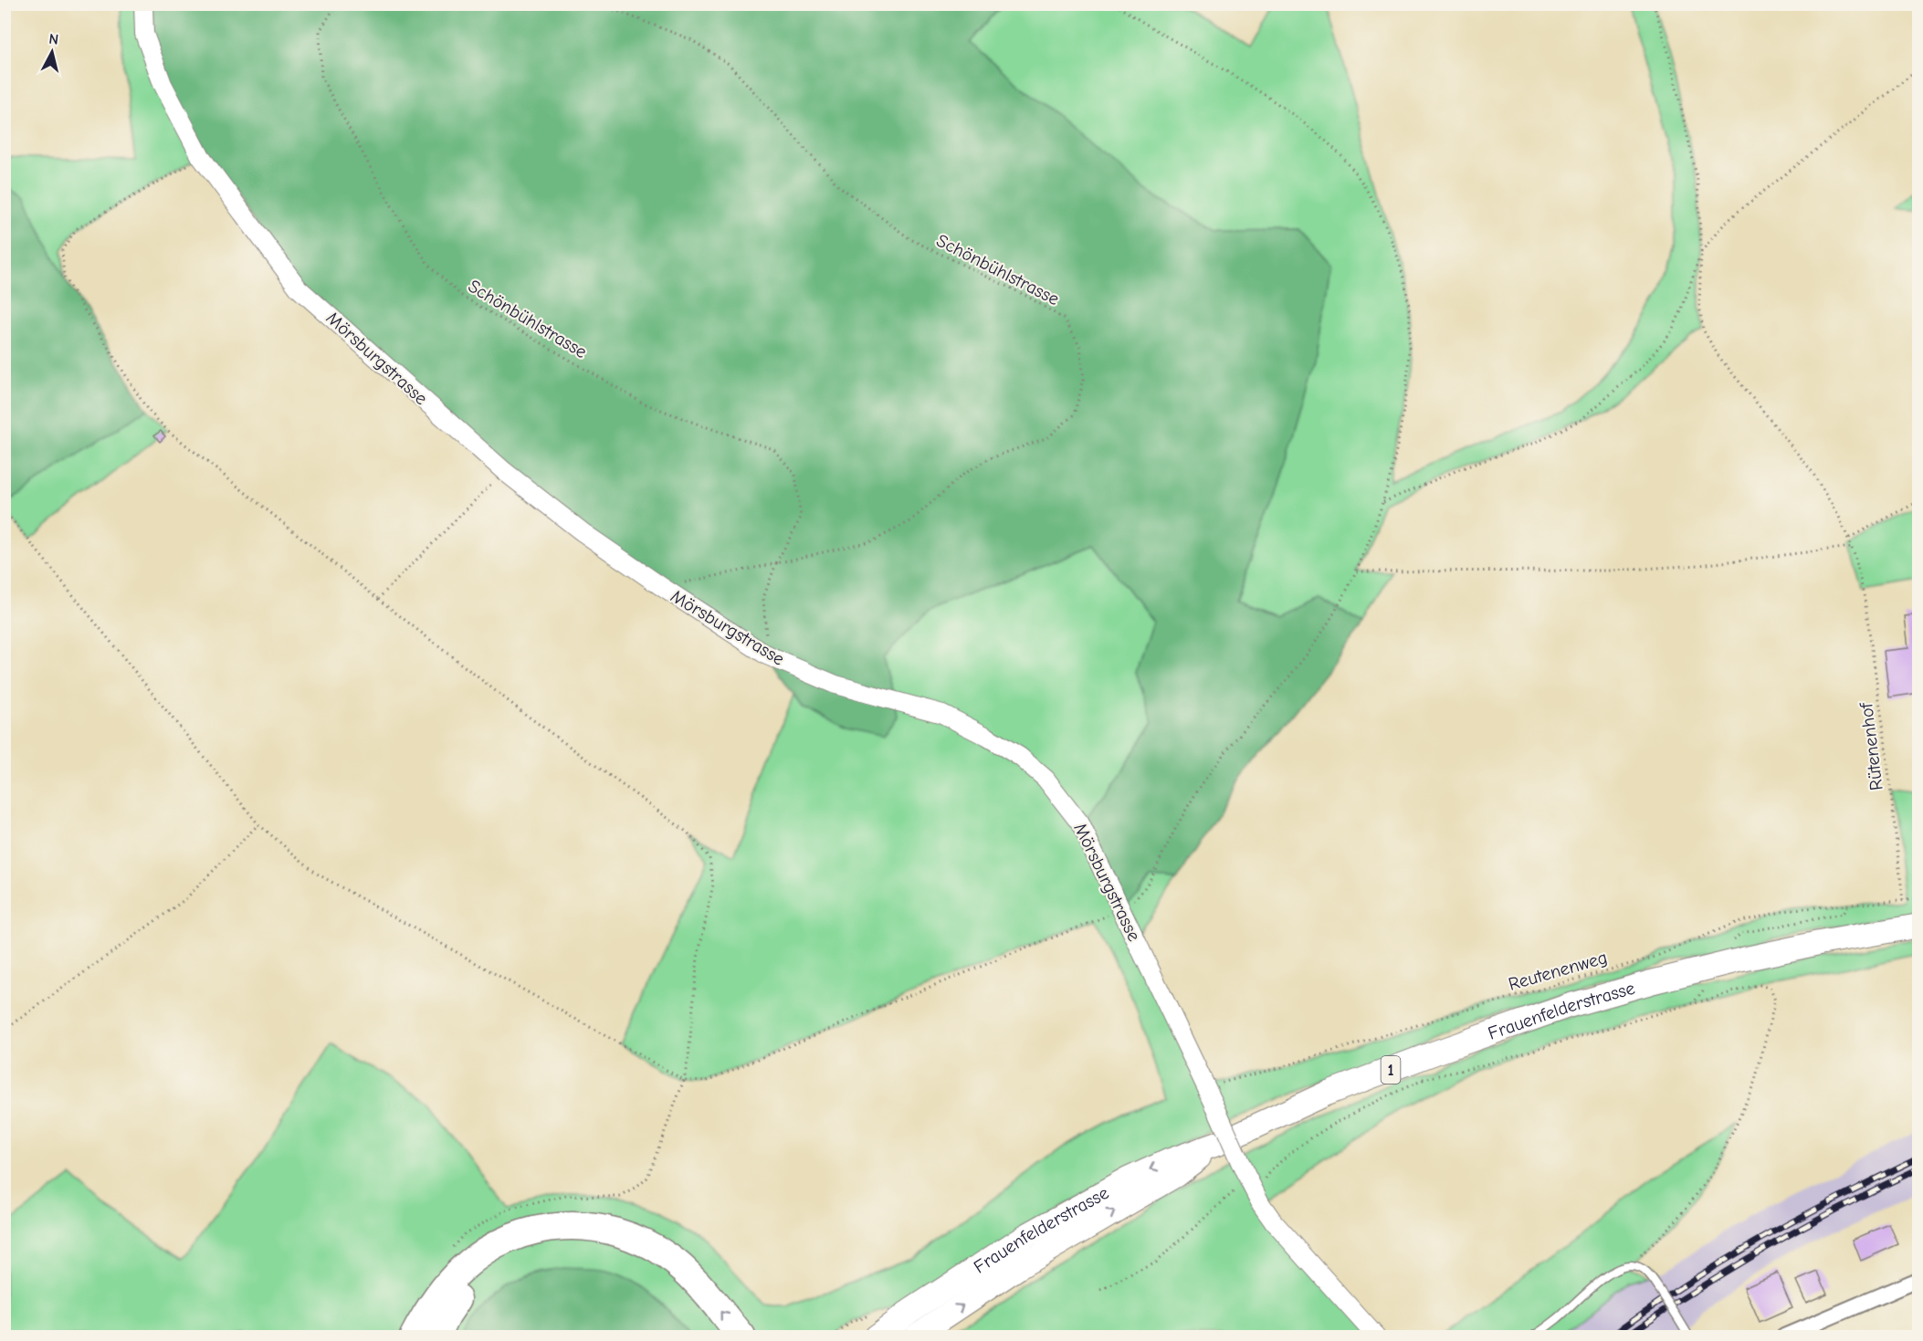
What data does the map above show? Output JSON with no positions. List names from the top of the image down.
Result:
{
  "streets": {
    "main road": ["Frauenfelderstrasse", "1"],
    "street": ["Mörsburgstrasse"],
    "path": ["Schönbühlstrasse", "Rütenenhof", "Reutenenweg"]
  },
  "crossings": [
    ["Schönbühlstrasse", "Mörsburgstrasse"],
    ["Mörsburgstrasse", "Reutenenweg"],
    ["Rütenenhof", "Reutenenweg"]
  ],
  "north": "top"
}
